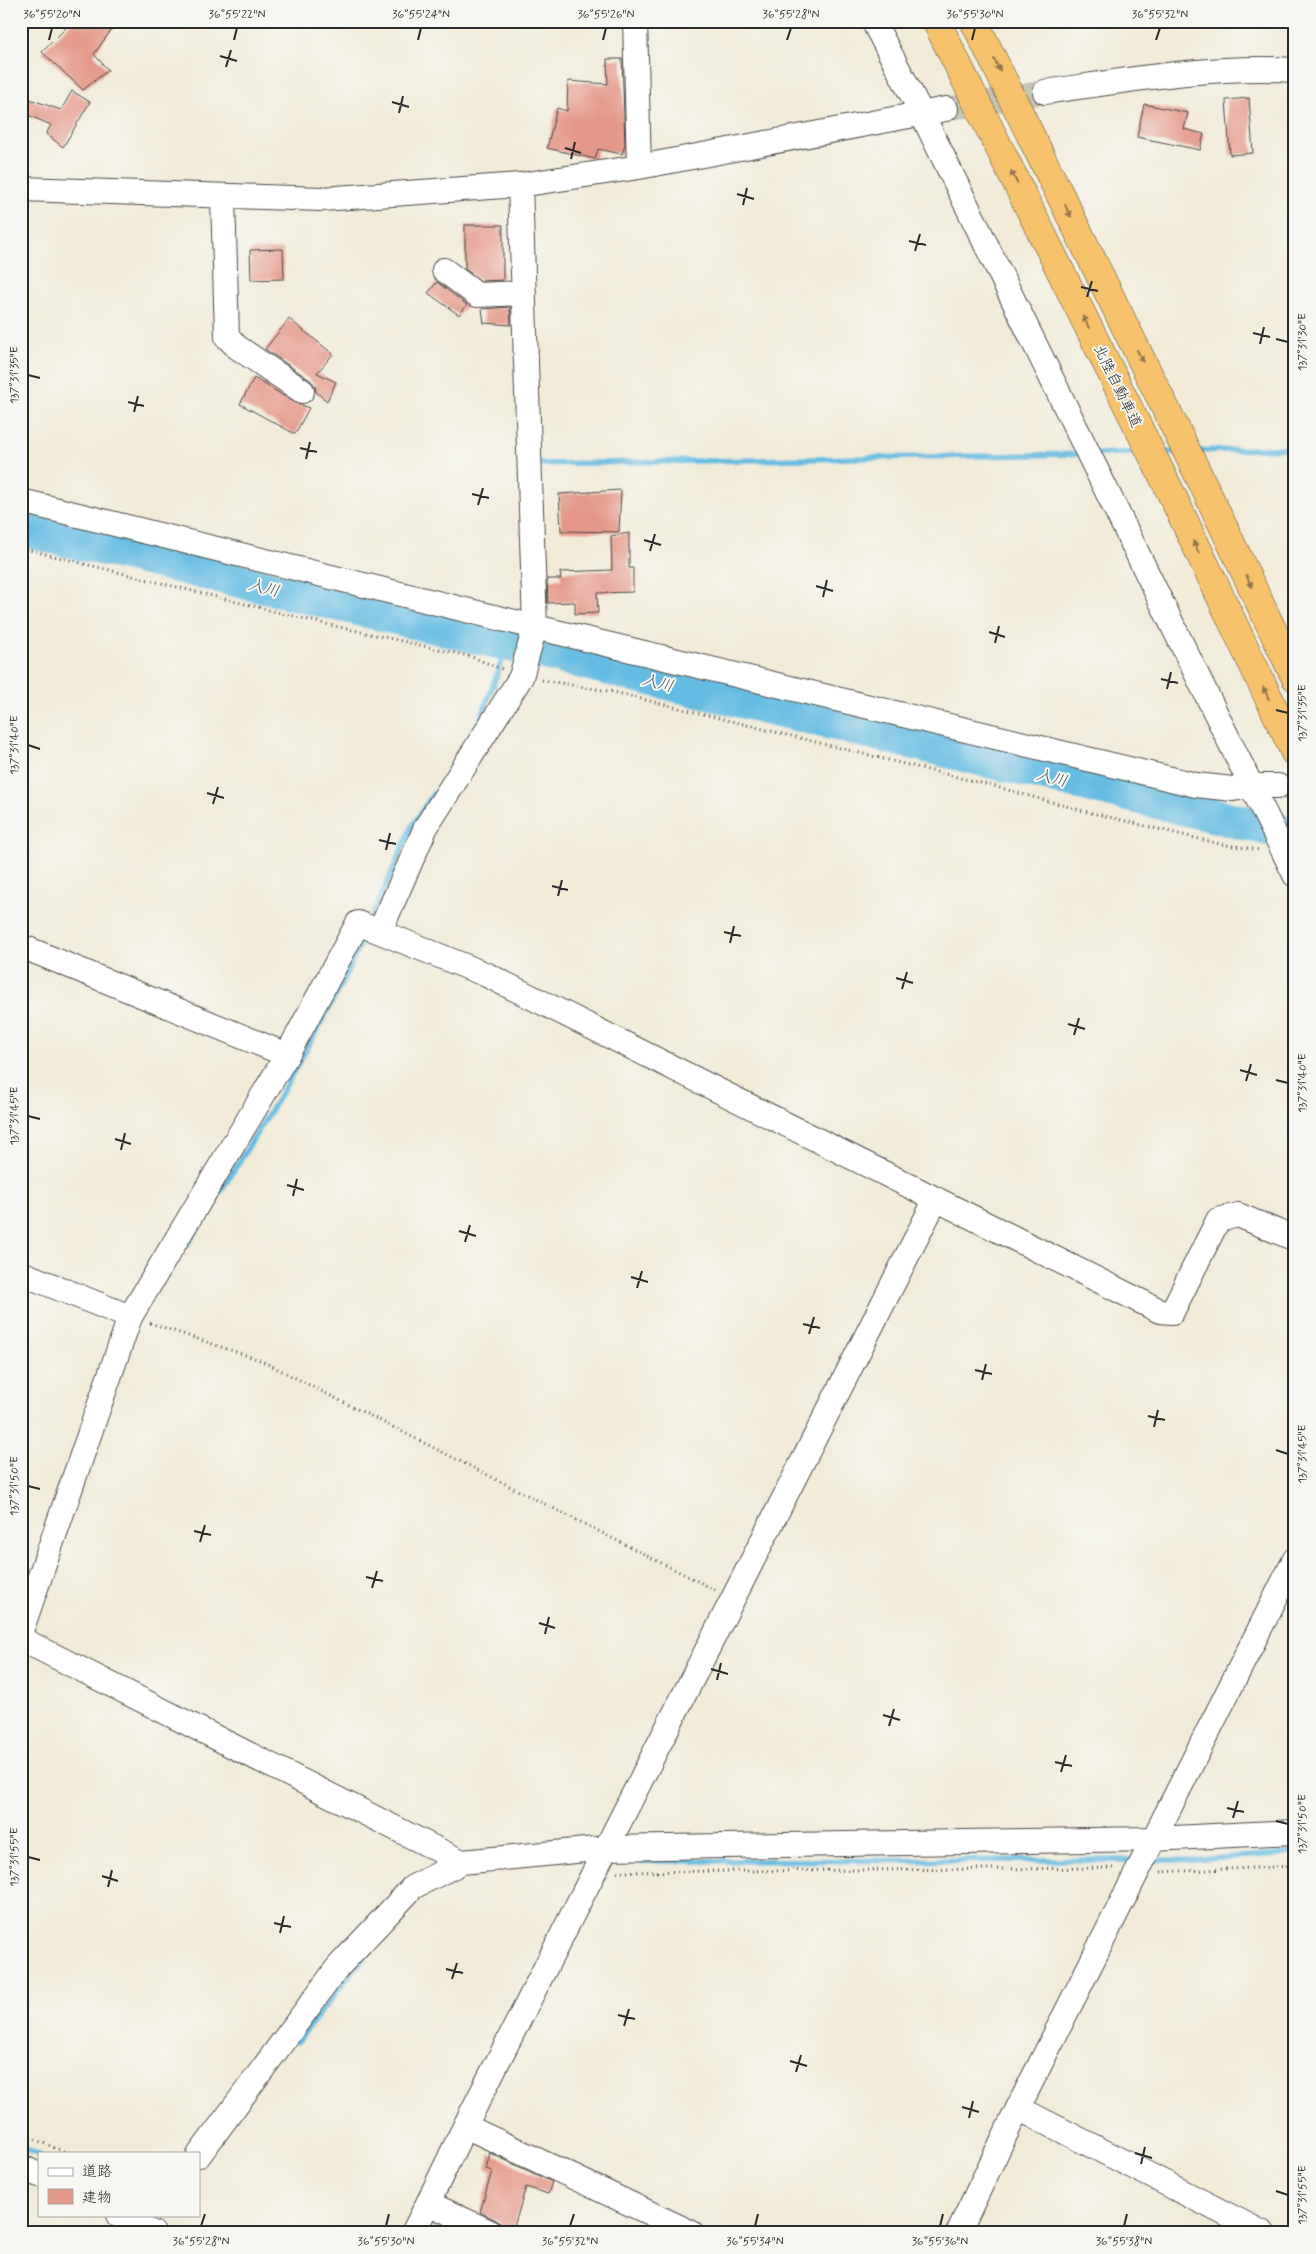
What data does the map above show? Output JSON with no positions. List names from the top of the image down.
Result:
{
  "streets": {
    "highway": ["北陸自動車道"]
  },
  "water": ["入川"],
  "legend": ["道路", "建物"],
  "coordinates": [
    "36°55'20\"N",
    "36°55'22\"N",
    "36°55'24\"N",
    "36°55'26\"N",
    "36°55'28\"N",
    "36°55'30\"N",
    "36°55'32\"N",
    "137°31'30\"E",
    "137°31'35\"E",
    "137°31'40\"E",
    "137°31'45\"E",
    "137°31'50\"E",
    "137°31'55\"E",
    "36°55'34\"N",
    "36°55'36\"N",
    "36°55'38\"N"
  ]
}
